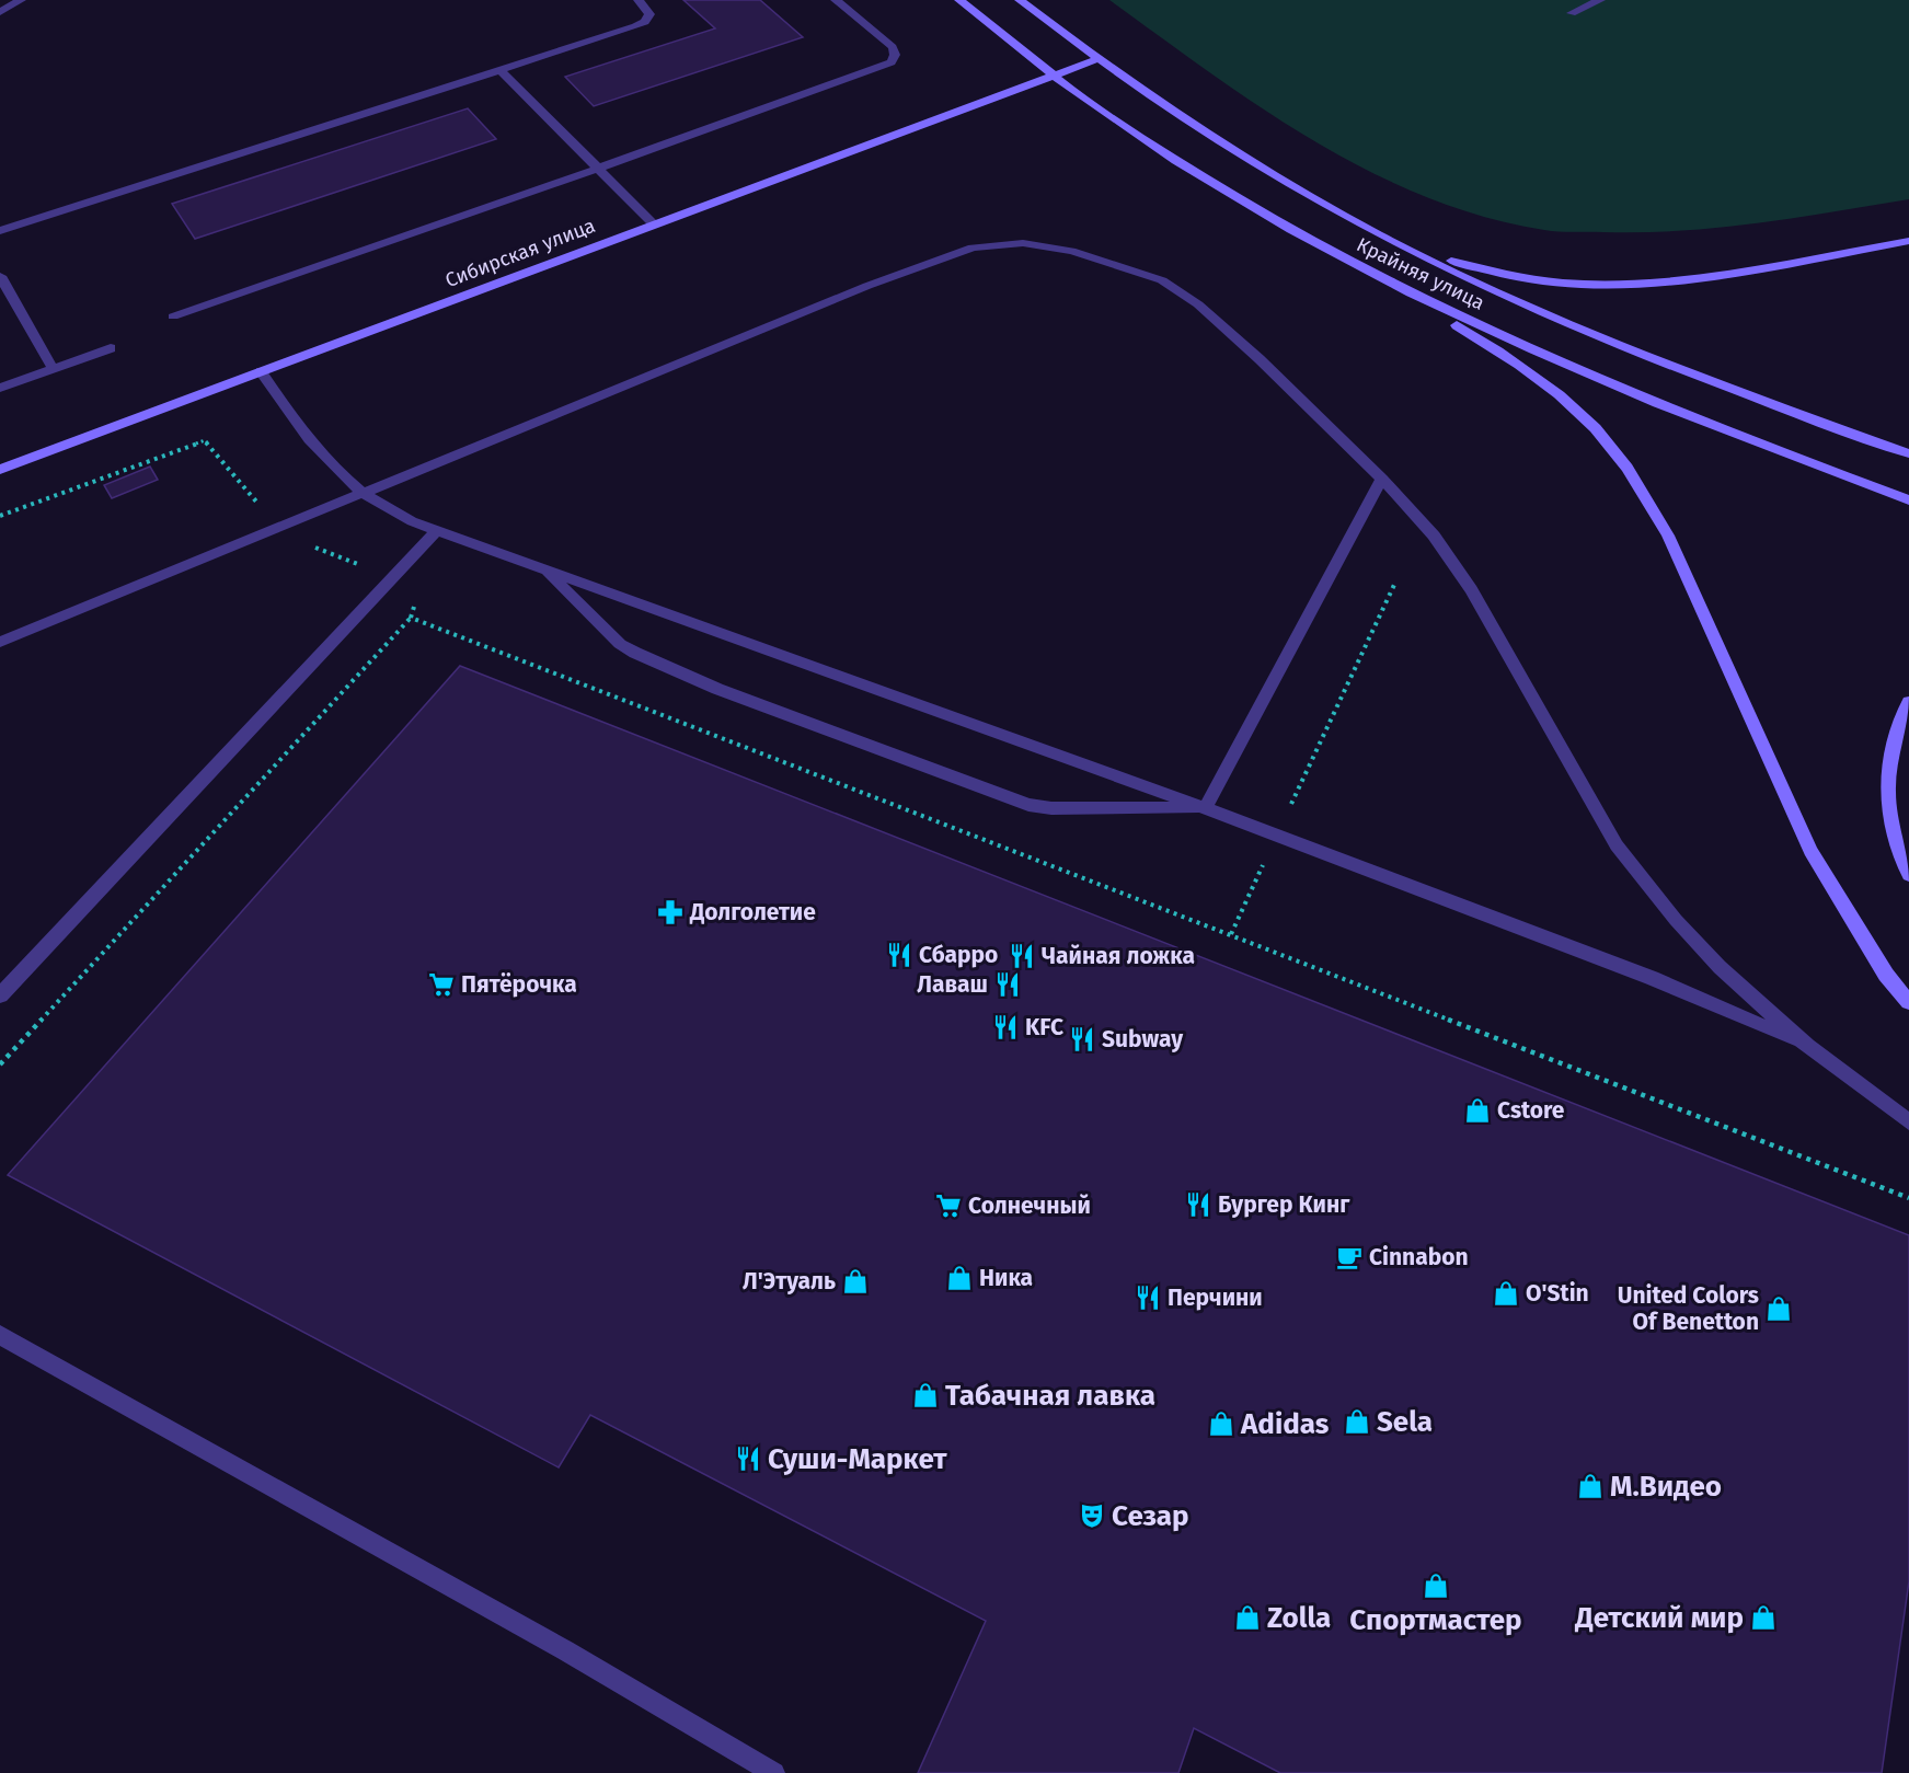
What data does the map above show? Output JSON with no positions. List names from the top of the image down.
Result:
{
  "streets": {
    "main road": ["Сибирская улица", "Крайняя улица"]
  },
  "crossings": [
    ["Сибирская улица", "Крайняя улица"]
  ],
  "places": {
    "pharmacy": ["Долголетие"],
    "restaurant": [
      "Сбарро",
      "Чайная ложка",
      "Лаваш",
      "KFC",
      "Subway",
      "Бургер Кинг",
      "Перчини",
      "Суши-Маркет"
    ],
    "supermarket": ["Пятёрочка", "Солнечный"],
    "shop": [
      "Cstore",
      "Ника",
      "Л'Этуаль",
      "O'Stin",
      "United Colors Of Benetton",
      "Табачная лавка",
      "Sela",
      "Adidas",
      "М.Видео",
      "Спортмастер",
      "Zolla",
      "Детский мир"
    ],
    "cafe": ["Cinnabon"],
    "theatre": ["Сезар"]
  }
}
